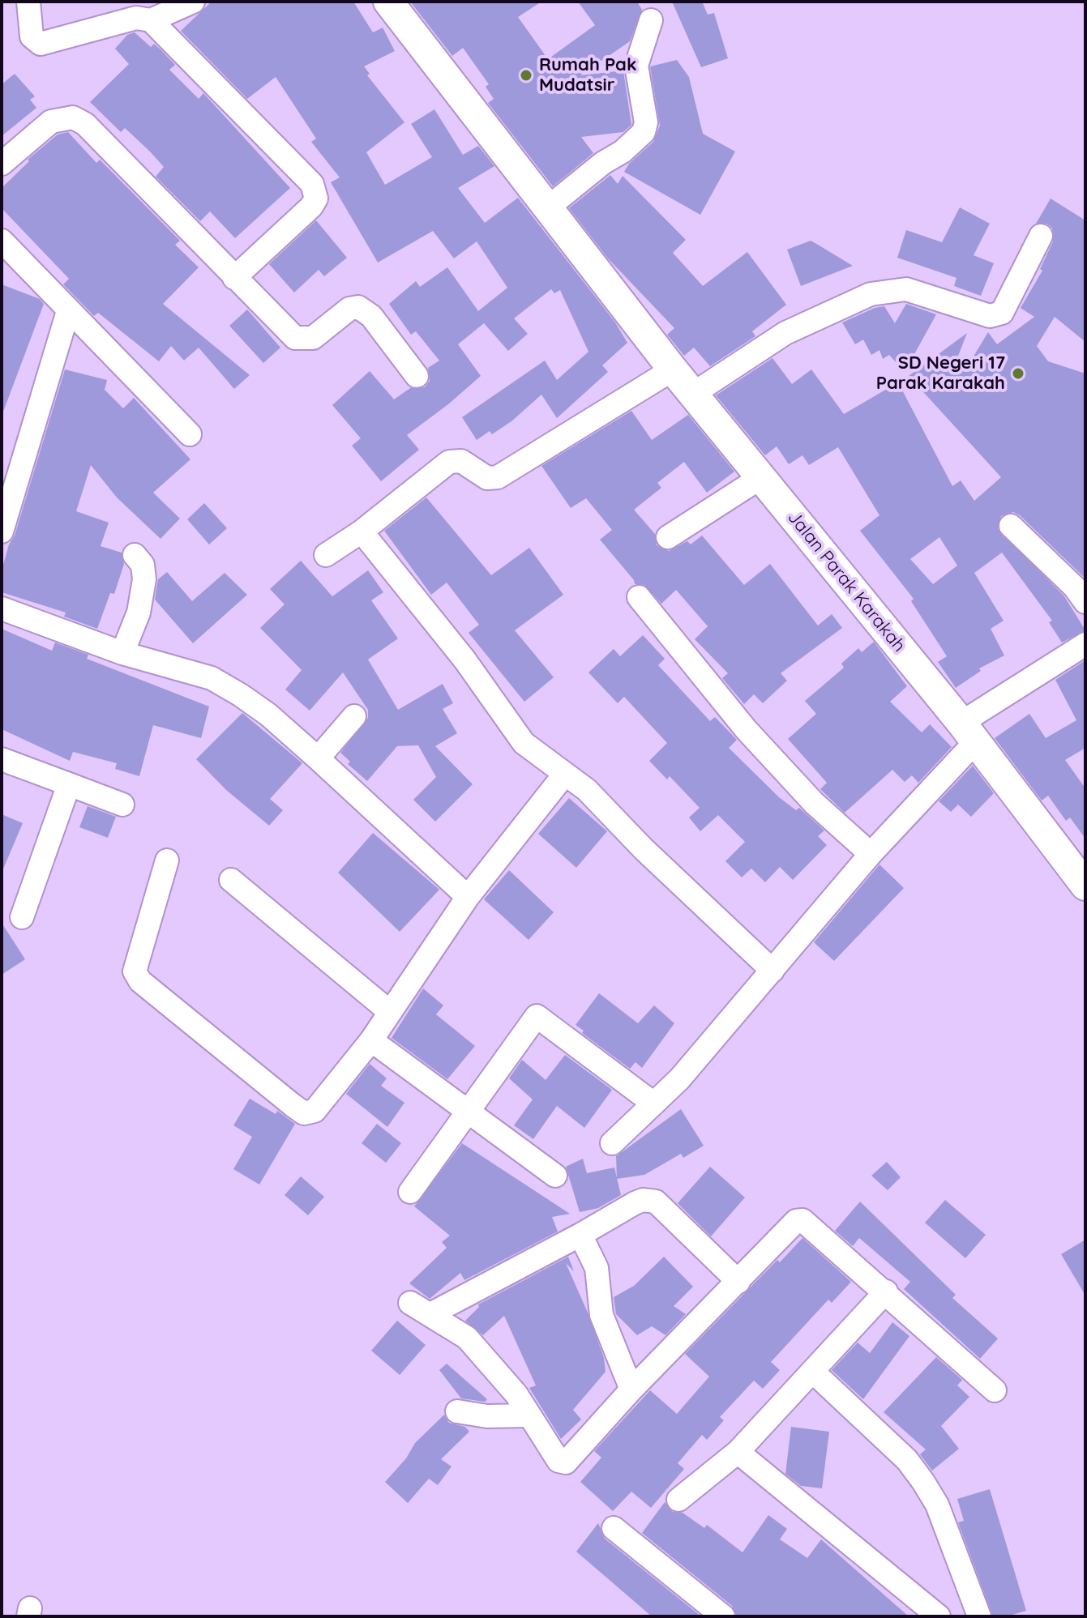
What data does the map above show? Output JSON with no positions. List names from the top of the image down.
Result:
{
  "streets": {
    "street": ["Jalan Parak Karakah"]
  },
  "places": ["Rumah Pak Mudatsir", "SD Negeri 17 Parak Karakah"]
}
